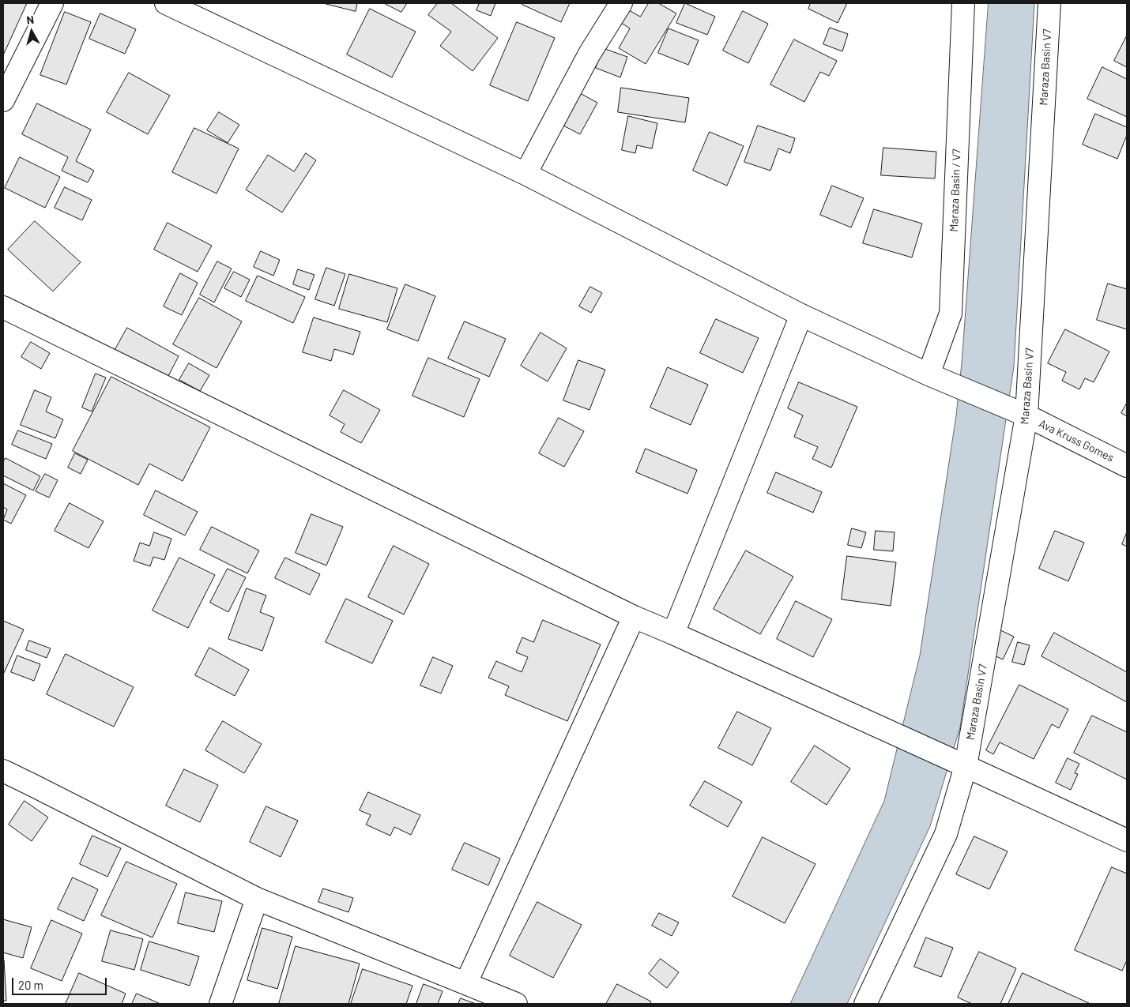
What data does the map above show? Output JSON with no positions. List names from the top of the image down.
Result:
{
  "streets": {
    "street": ["Maraza Basin V7", "Maraza Basin / V7", "Ava Kruss Gomes"]
  },
  "crossings": [
    ["Maraza Basin V7", "Ava Kruss Gomes"],
    ["Maraza Basin / V7", "Ava Kruss Gomes"]
  ],
  "scale_bar": "20 m",
  "north": "top"
}
